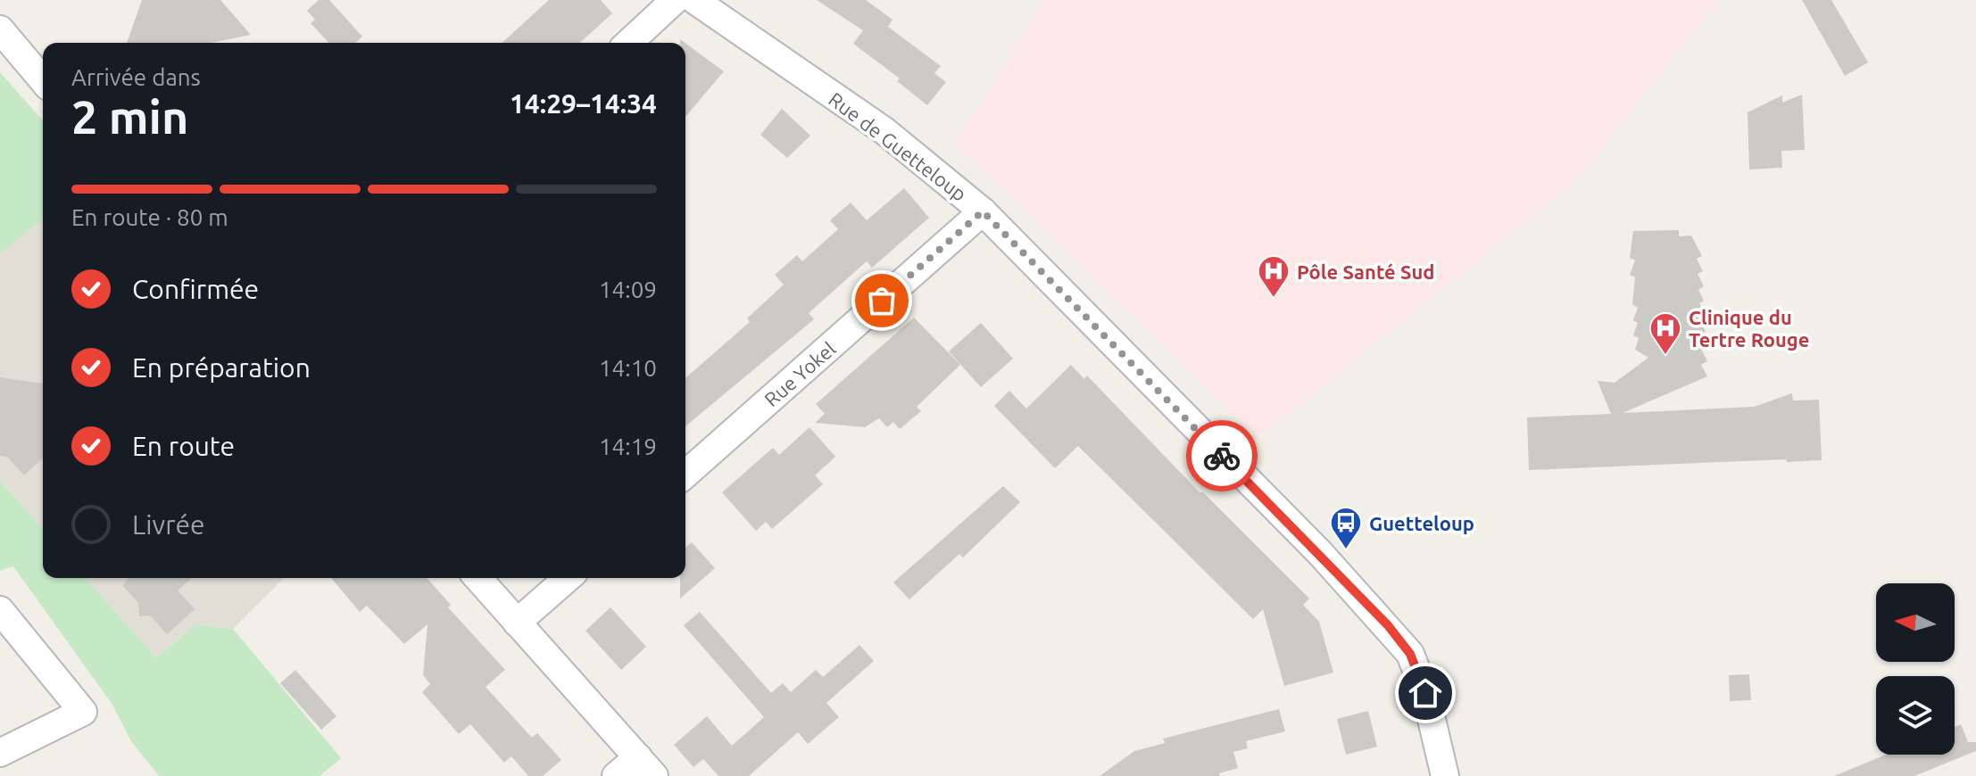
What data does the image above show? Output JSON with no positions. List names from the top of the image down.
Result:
{
  "streets": {
    "street": ["Rue de Guetteloup", "Rue Yokel"]
  },
  "crossings": [
    ["Rue de Guetteloup", "Rue Yokel"]
  ],
  "places": {
    "hospital": ["Pôle Santé Sud", "Clinique du Tertre Rouge"],
    "bus stop": ["Guetteloup"]
  },
  "north": "left",
  "page": {
    "heading": ["2 min", "Arrivée dans", "14:29–14:34"],
    "bar": "En route · 80 m",
    "list": [
      ["Confirmée", "14:09"],
      ["En préparation", "14:10"],
      ["En route", "14:19"],
      "Livrée"
    ]
  }
}
